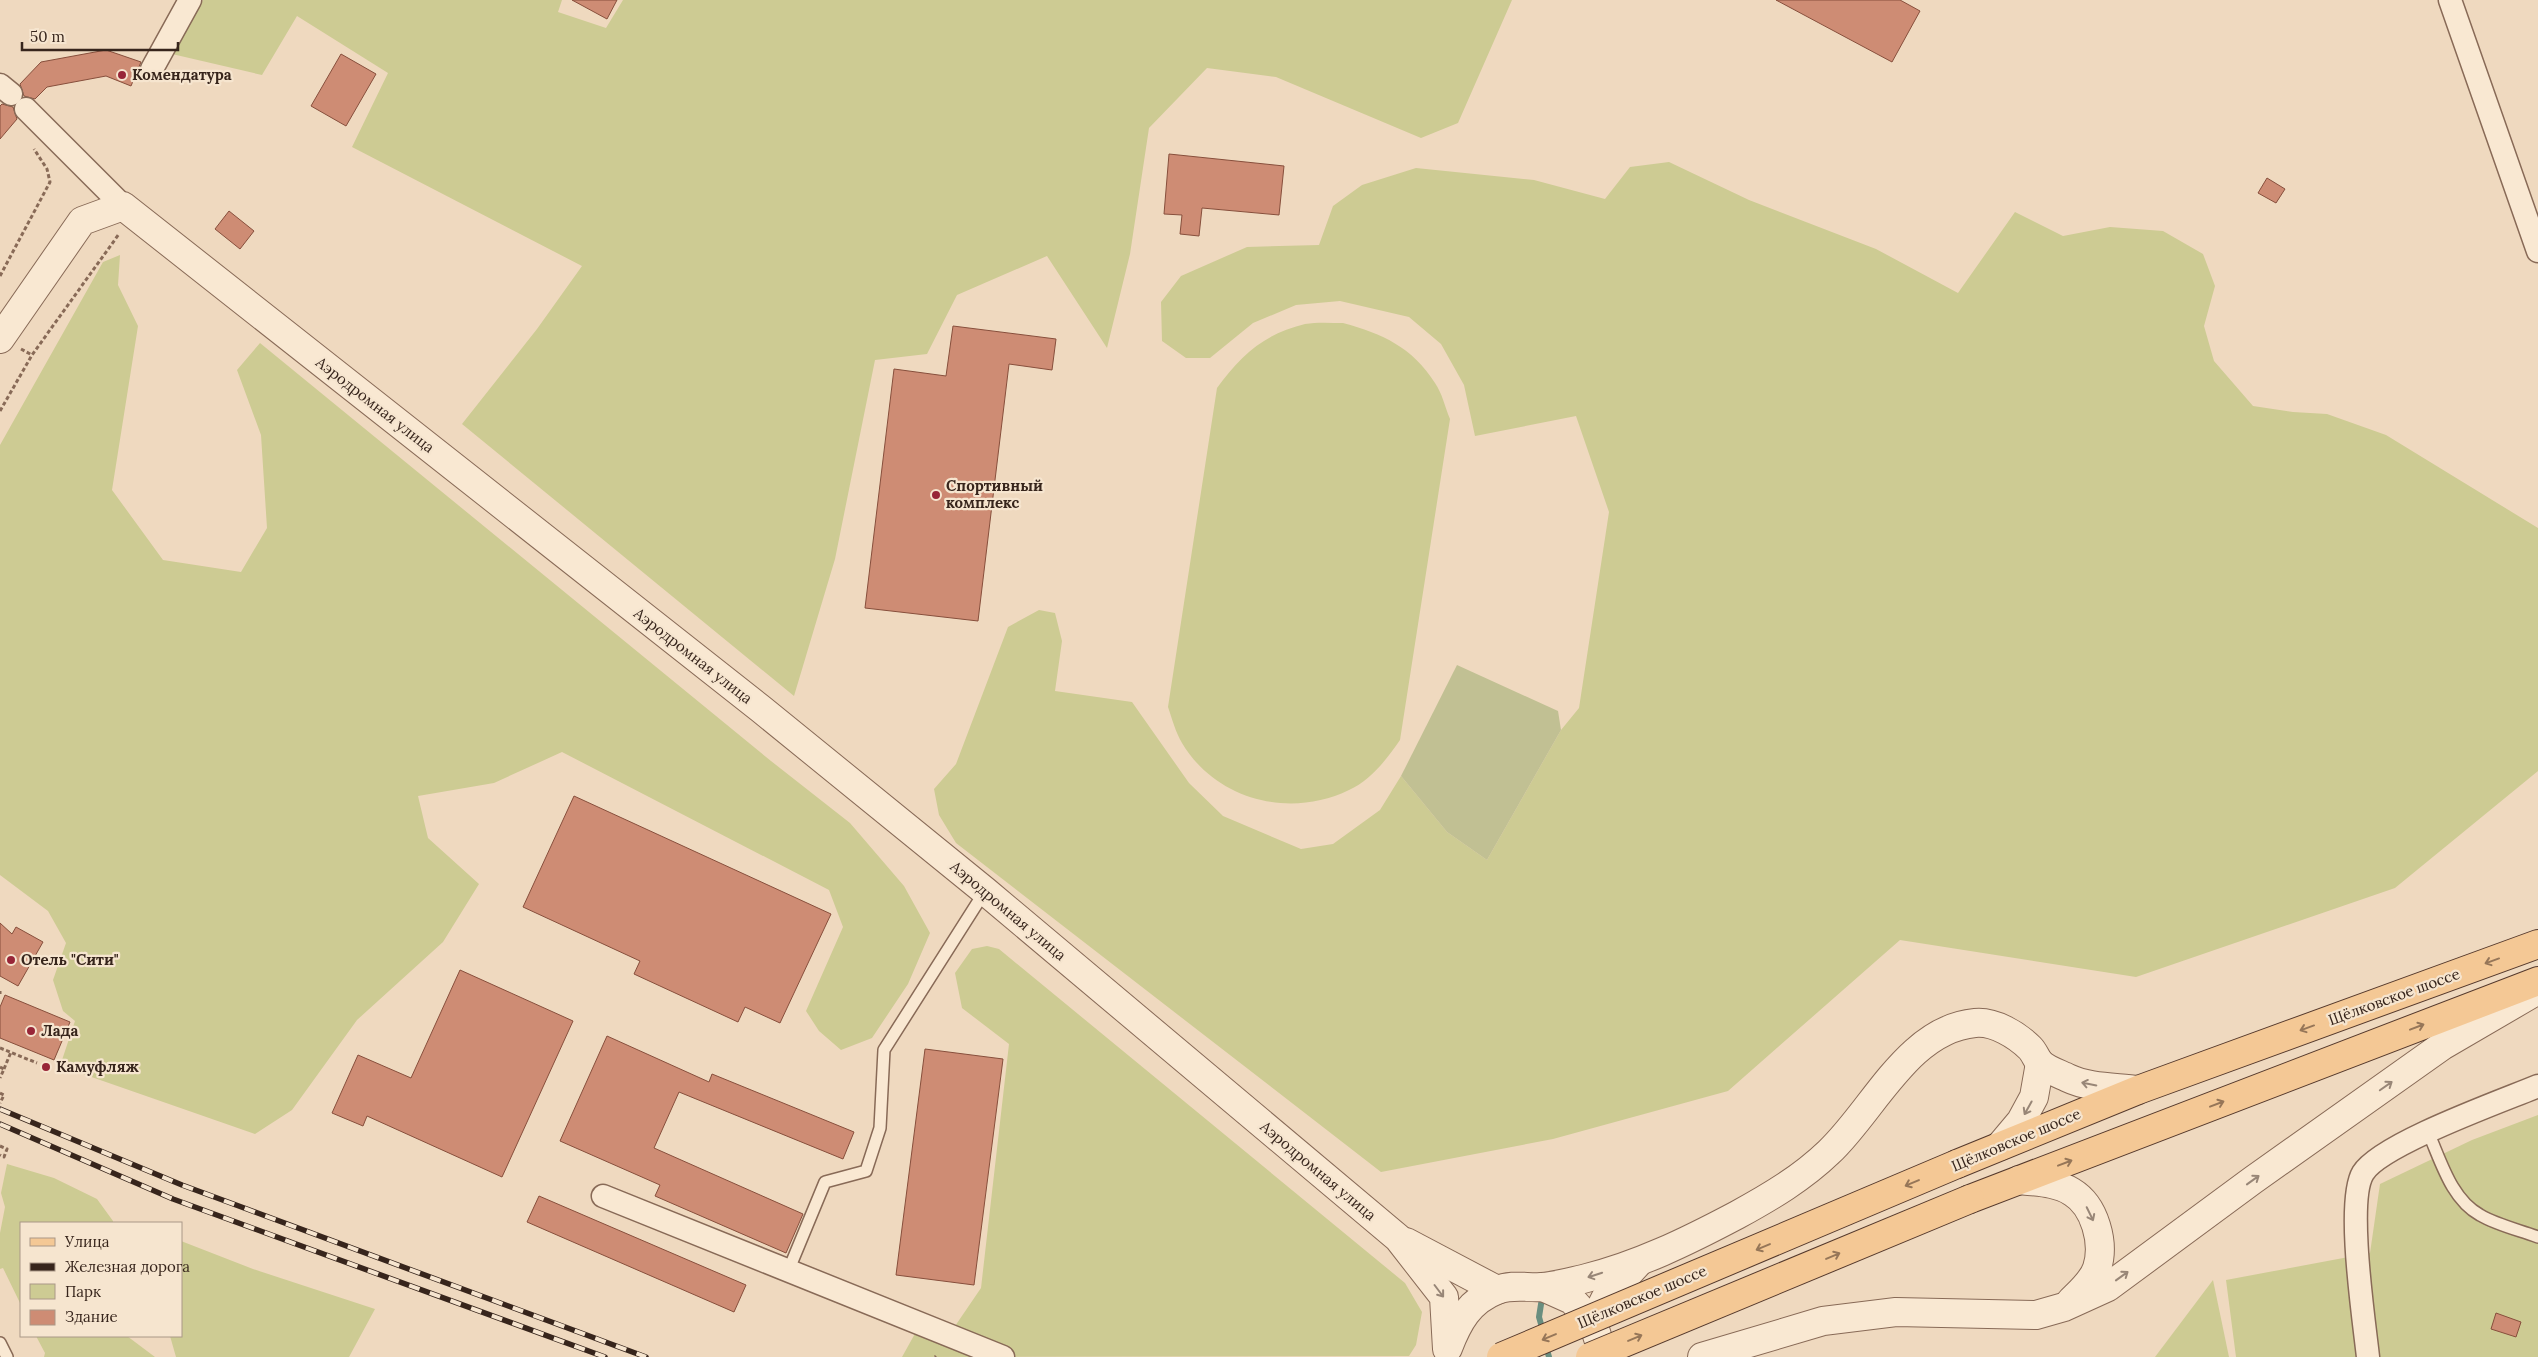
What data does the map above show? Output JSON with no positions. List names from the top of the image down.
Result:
{
  "streets": {
    "main road": ["Щёлковское шоссе"],
    "street": ["Аэродромная улица"]
  },
  "places": [
    "Комендатура",
    "Спортивный комплекс",
    "Отель \"Сити\"",
    "Лада",
    "Камуфляж"
  ],
  "legend": [
    "Улица",
    "Железная дорога",
    "Парк",
    "Здание"
  ],
  "scale_bar": "50 m"
}
